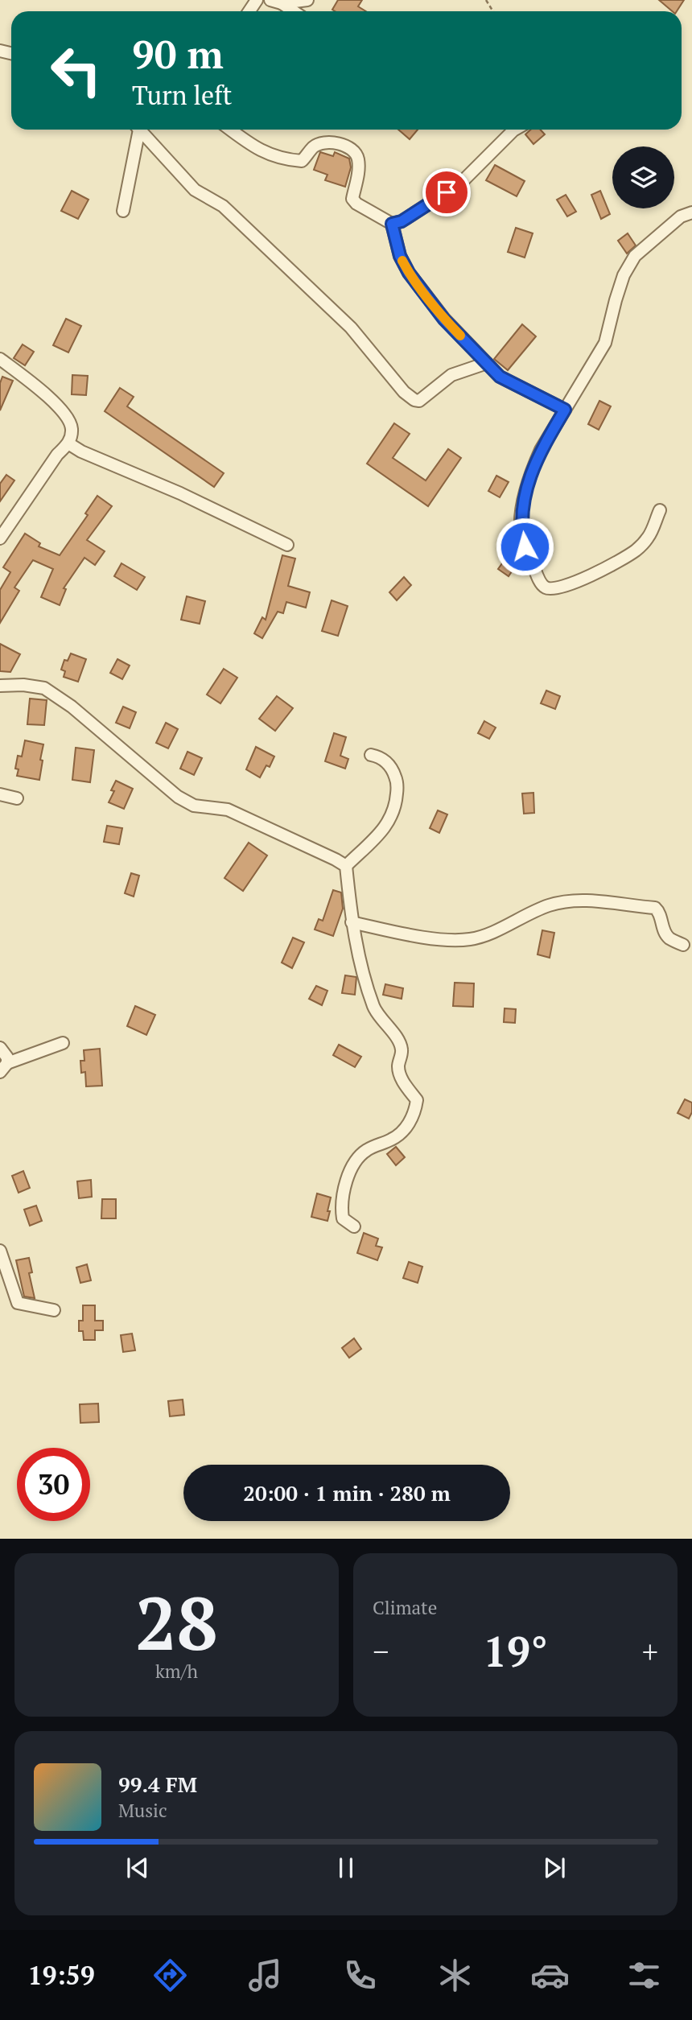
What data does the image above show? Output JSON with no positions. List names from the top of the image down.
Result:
{
  "page": {
    "turn": ["90 m", "Turn left"],
    "limit": "30",
    "trip": "20:00 · 1 min · 280 m",
    "tile": [
      ["28", "km/h"],
      "Climate"
    ],
    "heat": ["−", "19°", "+"],
    "song": ["99.4 FM", "Music"],
    "tabs": "19:59"
  }
}
